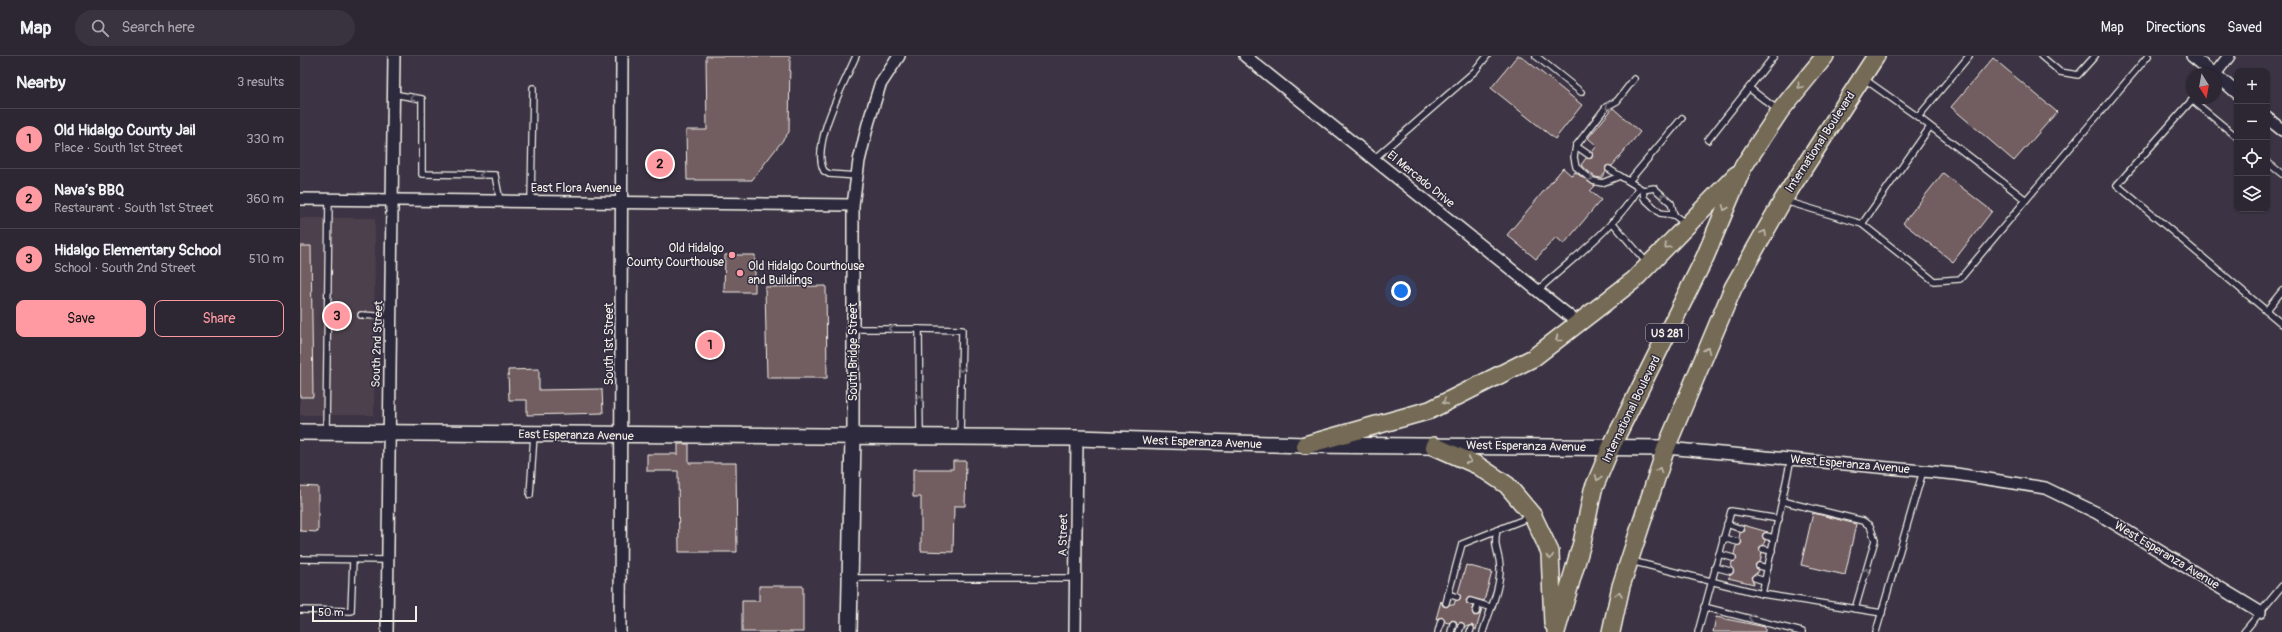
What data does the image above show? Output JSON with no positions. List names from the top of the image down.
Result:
{
  "streets": {
    "main road": ["International Boulevard", "US 281"],
    "street": [
      "El Mercado Drive",
      "East Flora Avenue",
      "South 2nd Street",
      "South 1st Street",
      "South Bridge Street",
      "East Esperanza Avenue",
      "West Esperanza Avenue",
      "A Street"
    ]
  },
  "crossings": [
    ["International Boulevard", "West Esperanza Avenue"],
    ["East Flora Avenue", "South 2nd Street"],
    ["East Flora Avenue", "South 1st Street"],
    ["East Flora Avenue", "South Bridge Street"],
    ["South 2nd Street", "East Esperanza Avenue"],
    ["South 1st Street", "East Esperanza Avenue"],
    ["South Bridge Street", "East Esperanza Avenue"],
    ["South Bridge Street", "West Esperanza Avenue"],
    ["East Esperanza Avenue", "West Esperanza Avenue"],
    ["West Esperanza Avenue", "A Street"]
  ],
  "places": ["Old Hidalgo County Courthouse", "Old Hidalgo Courthouse and Buildings"],
  "scale_bar": "50 m",
  "north": "bottom",
  "page": {
    "header": "Map",
    "search": "Search here",
    "nav": ["Map", "Directions", "Saved"],
    "heading": ["Nearby", "3 results"],
    "map_buttons": ["+", "−"],
    "list": [
      {
        "mark": "1",
        "name": "Old Hidalgo County Jail",
        "note": "Place · South 1st Street",
        "value": "330 m"
      },
      {
        "mark": "2",
        "name": "Nava’s BBQ",
        "note": "Restaurant · South 1st Street",
        "value": "360 m"
      },
      {
        "mark": "3",
        "name": "Hidalgo Elementary School",
        "note": "School · South 2nd Street",
        "value": "510 m"
      }
    ],
    "pins": ["2", "3", "1"],
    "buttons": ["Save", "Share"],
    "scale": "50 m"
  }
}
